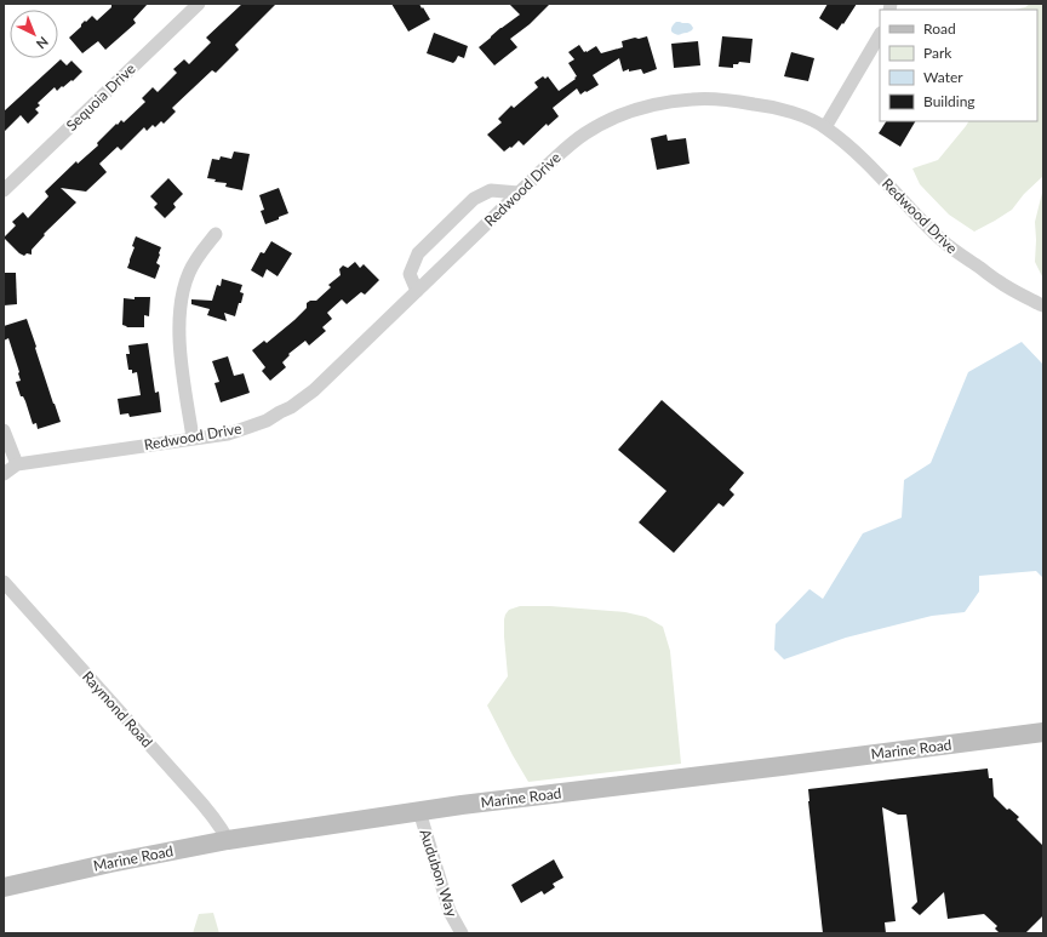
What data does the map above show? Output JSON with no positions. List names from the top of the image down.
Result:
{
  "streets": {
    "main road": ["Marine Road"],
    "street": [
      "Sequoia Drive",
      "Redwood Drive",
      "Raymond Road",
      "Audubon Way"
    ]
  },
  "crossings": [
    ["Raymond Road", "Marine Road"],
    ["Marine Road", "Audubon Way"]
  ],
  "legend": [
    "Road",
    "Park",
    "Water",
    "Building"
  ],
  "north": "bottom right"
}
